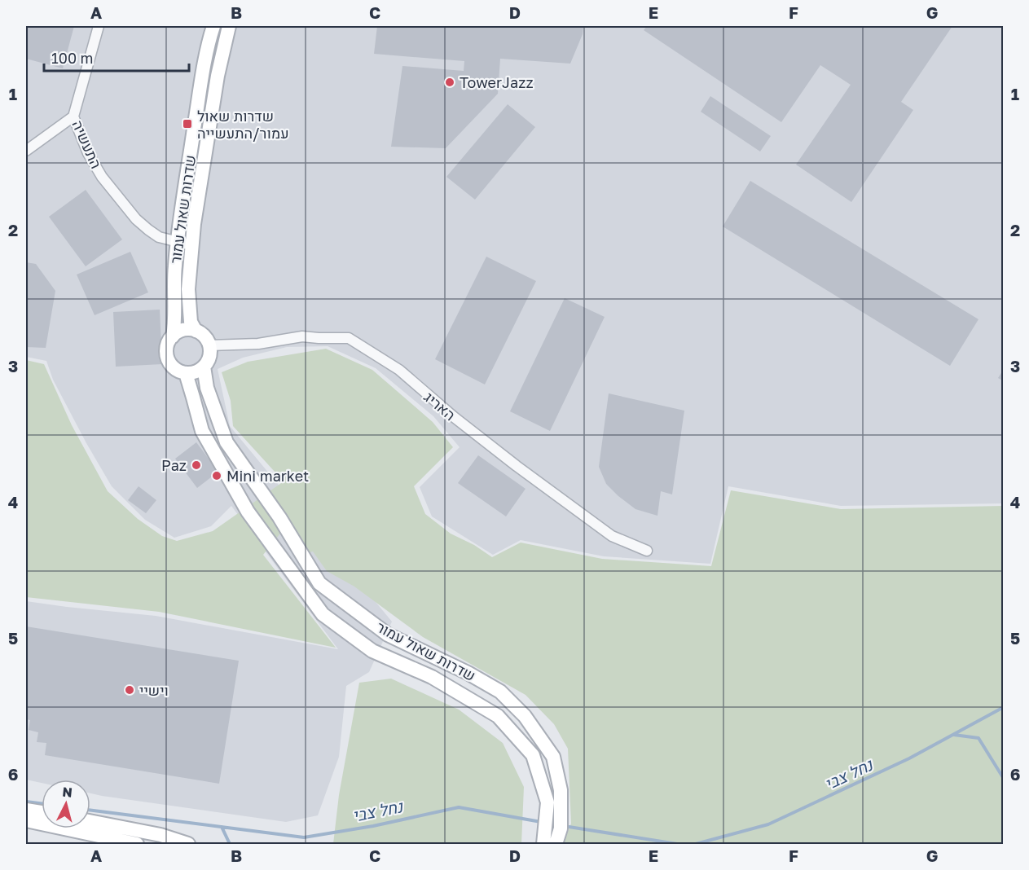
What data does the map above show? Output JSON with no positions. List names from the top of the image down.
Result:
{
  "streets": {
    "street": ["התעשיה", "שדרות שאול עמור", "האריג"]
  },
  "crossings": [
    ["התעשיה", "שדרות שאול עמור"],
    ["שדרות שאול עמור", "האריג"]
  ],
  "water": ["נחל צבי"],
  "places": {
    "other": [
      "TowerJazz",
      "Paz",
      "Mini market",
      "וישיי"
    ],
    "transit": ["שדרות שאול עמור/התעשייה"]
  },
  "scale_bar": "100 m",
  "north": "top",
  "grid": {
    "columns": [
      "A",
      "B",
      "C",
      "D",
      "E",
      "F",
      "G"
    ],
    "rows": [
      "1",
      "2",
      "3",
      "4",
      "5",
      "6"
    ]
  }
}
